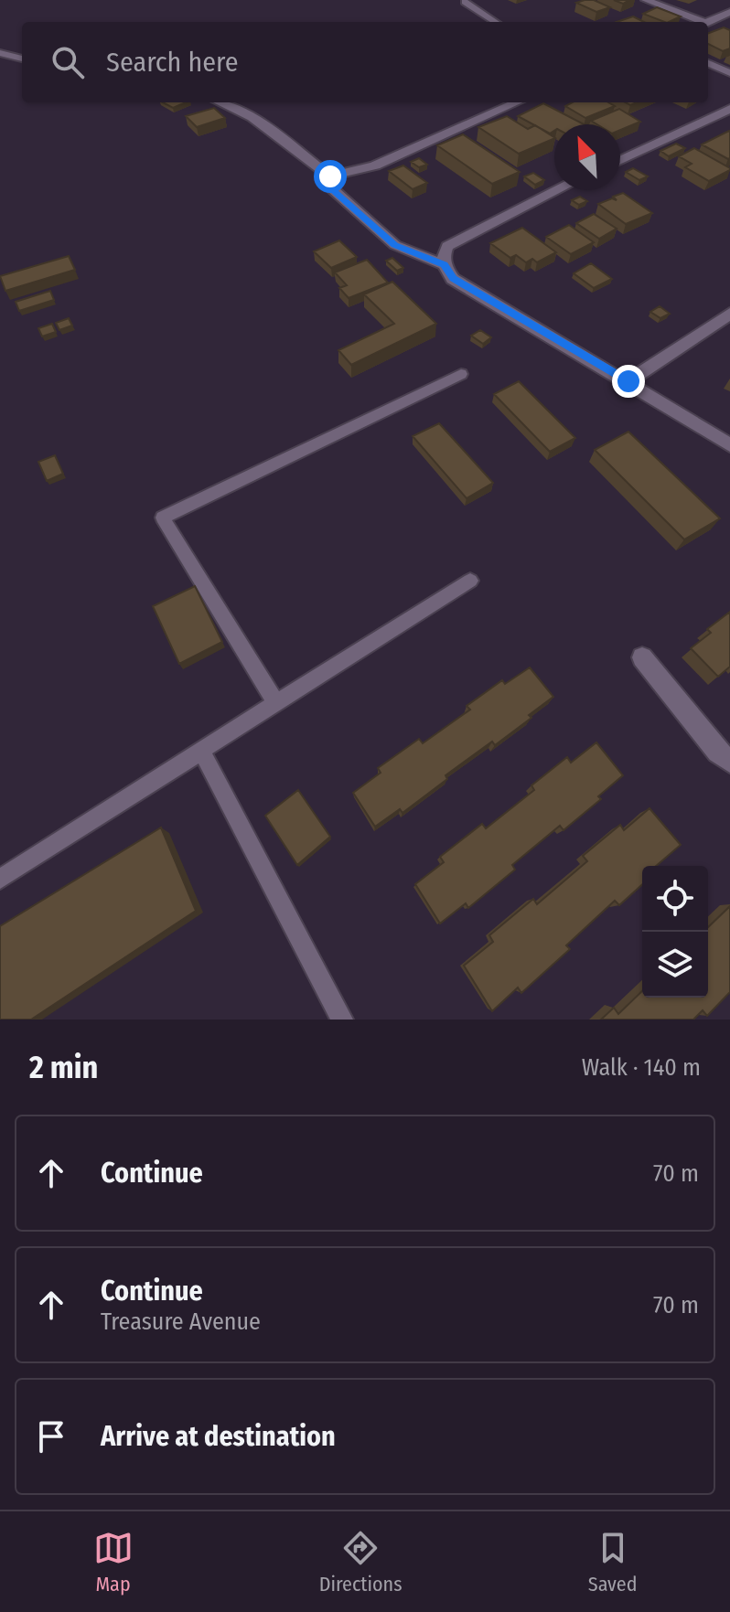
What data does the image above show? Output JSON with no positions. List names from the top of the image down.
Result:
{
  "north": "top left",
  "page": {
    "search": "Search here",
    "heading": ["2 min", "Walk · 140 m"],
    "list": [
      ["Continue", "70 m"],
      ["Continue", "Treasure Avenue", "70 m"],
      "Arrive at destination"
    ],
    "nav": ["Map", "Directions", "Saved"]
  }
}
